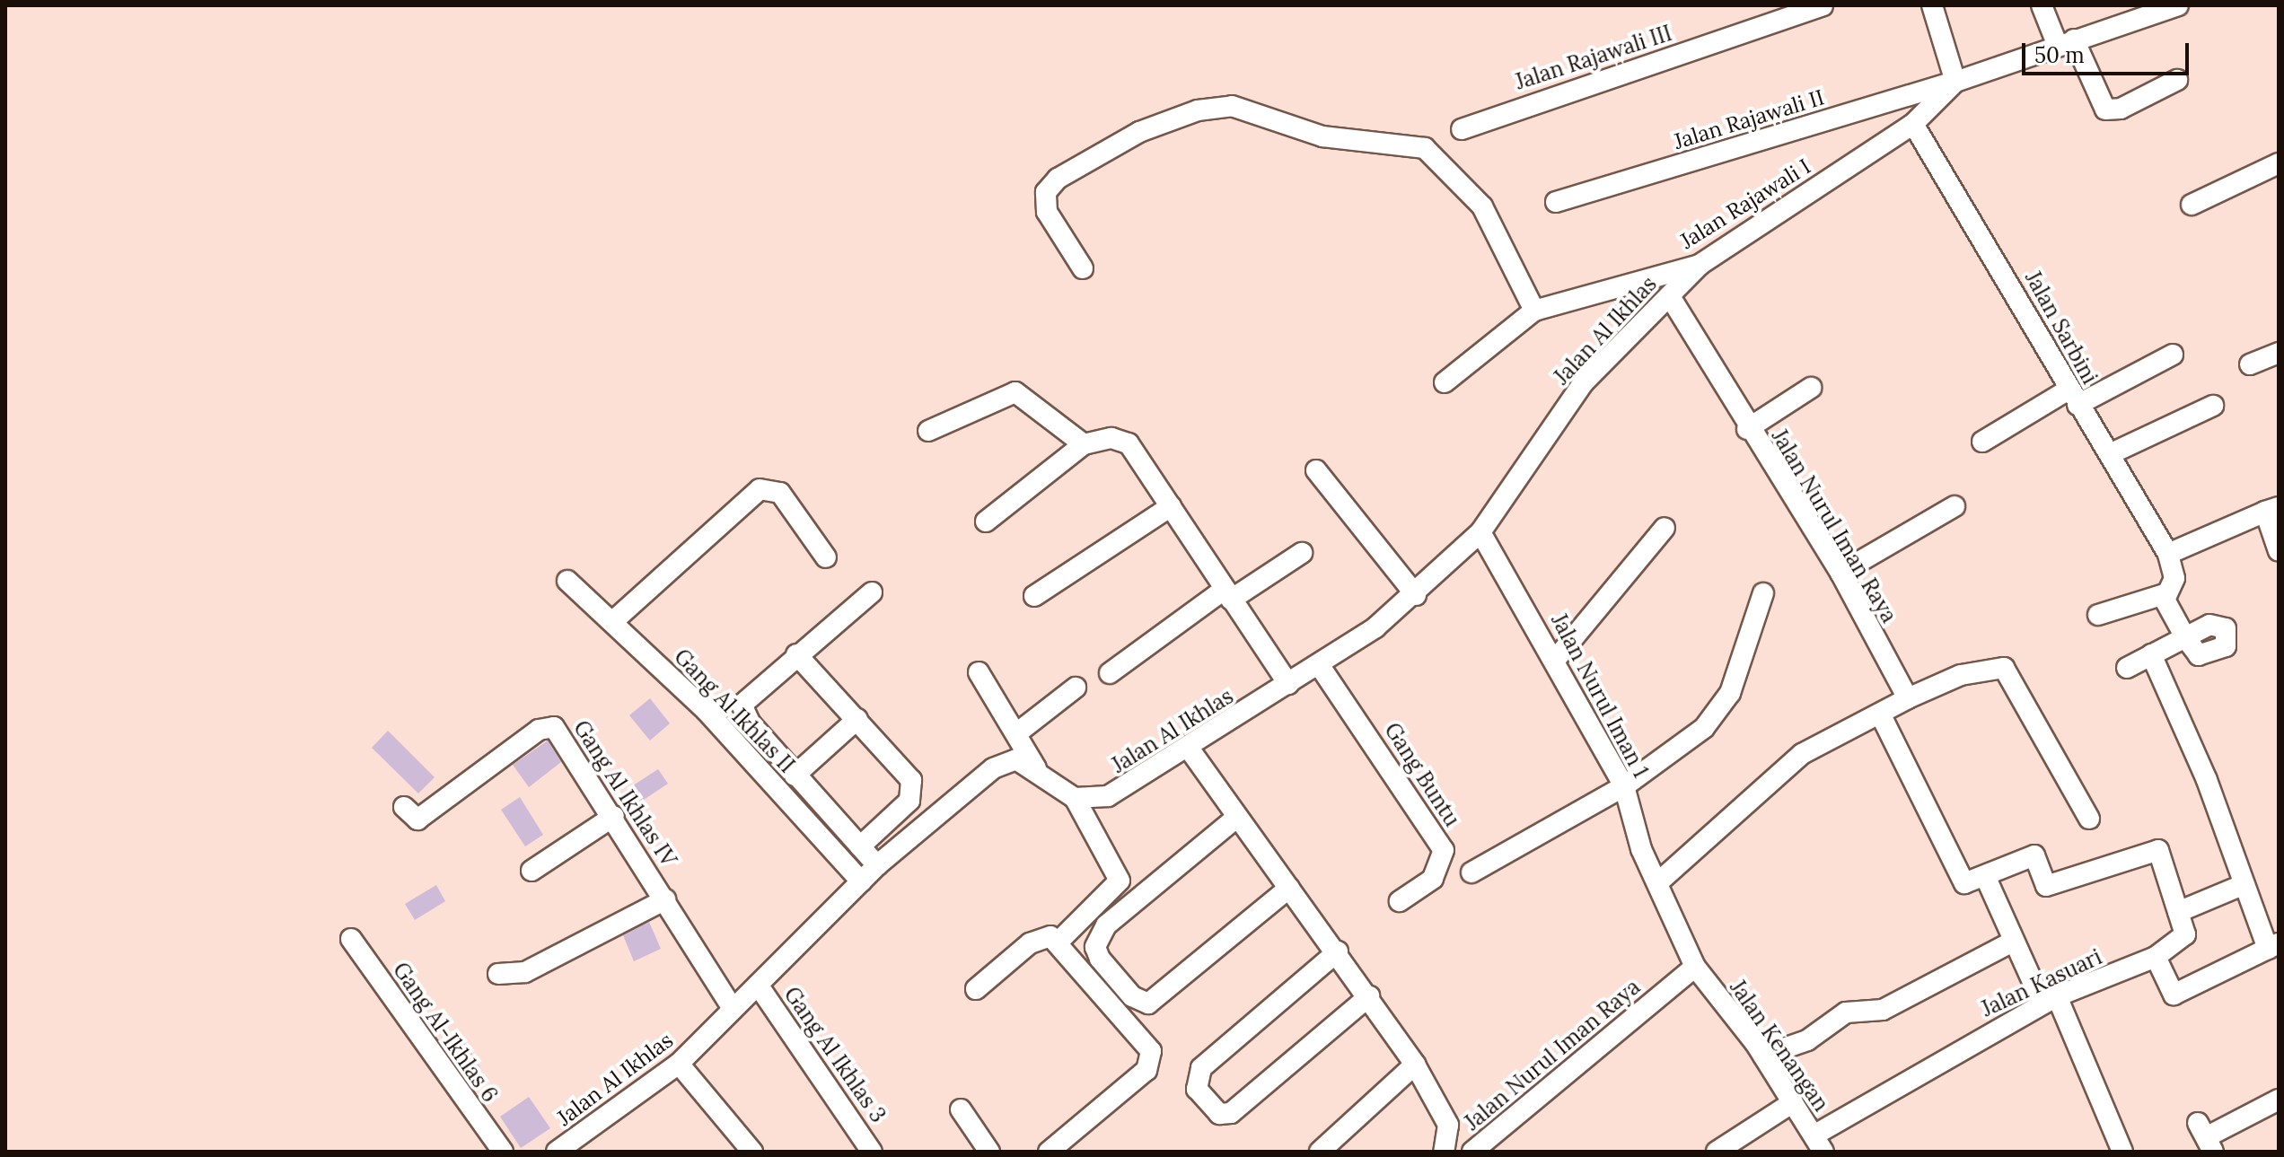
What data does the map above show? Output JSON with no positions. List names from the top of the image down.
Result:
{
  "streets": {
    "street": [
      "Jalan Rajawali III",
      "Jalan Rajawali II",
      "Jalan Rajawali I",
      "Jalan Sarbini",
      "Jalan Al Ikhlas",
      "Jalan Nurul Iman Raya",
      "Jalan Nurul Iman 1",
      "Gang Al Ikhlas II",
      "Gang Buntu",
      "Gang Al Ikhlas IV",
      "Jalan Kasuari",
      "Gang Al-Ikhlas 6",
      "Jalan Kenangan",
      "Gang Al Ikhlas 3"
    ]
  },
  "crossings": [
    ["Jalan Rajawali II", "Jalan Rajawali I"],
    ["Jalan Rajawali I", "Jalan Sarbini"],
    ["Jalan Rajawali I", "Jalan Al Ikhlas"],
    ["Jalan Al Ikhlas", "Jalan Nurul Iman Raya"],
    ["Jalan Al Ikhlas", "Jalan Nurul Iman 1"],
    ["Jalan Al Ikhlas", "Gang Al Ikhlas II"],
    ["Jalan Al Ikhlas", "Gang Buntu"],
    ["Jalan Al Ikhlas", "Gang Al Ikhlas IV"],
    ["Jalan Al Ikhlas", "Gang Al Ikhlas 3"],
    ["Jalan Nurul Iman Raya", "Jalan Nurul Iman 1"],
    ["Jalan Nurul Iman Raya", "Jalan Kenangan"],
    ["Jalan Nurul Iman 1", "Jalan Kenangan"],
    ["Jalan Kasuari", "Jalan Kenangan"]
  ],
  "scale_bar": "50 m"
}
